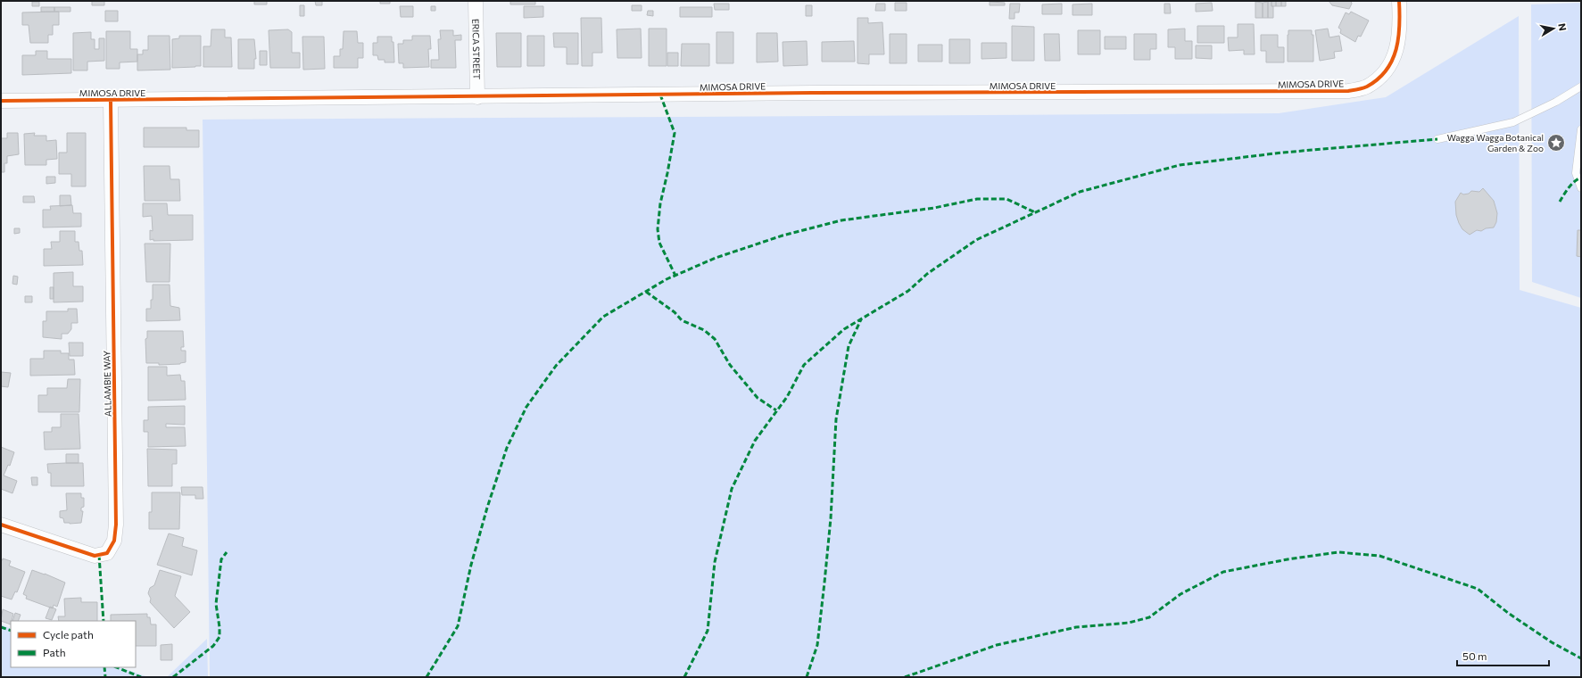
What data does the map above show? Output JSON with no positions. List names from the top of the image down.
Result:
{
  "streets": {
    "street": ["ERICA STREET", "MIMOSA DRIVE", "ALLAMBIE WAY"]
  },
  "crossings": [
    ["ERICA STREET", "MIMOSA DRIVE"],
    ["MIMOSA DRIVE", "ALLAMBIE WAY"]
  ],
  "places": {
    "place": ["Wagga Wagga Botanical Garden & Zoo"]
  },
  "legend": ["Cycle path", "Path"],
  "scale_bar": "50 m",
  "north": "right"
}
